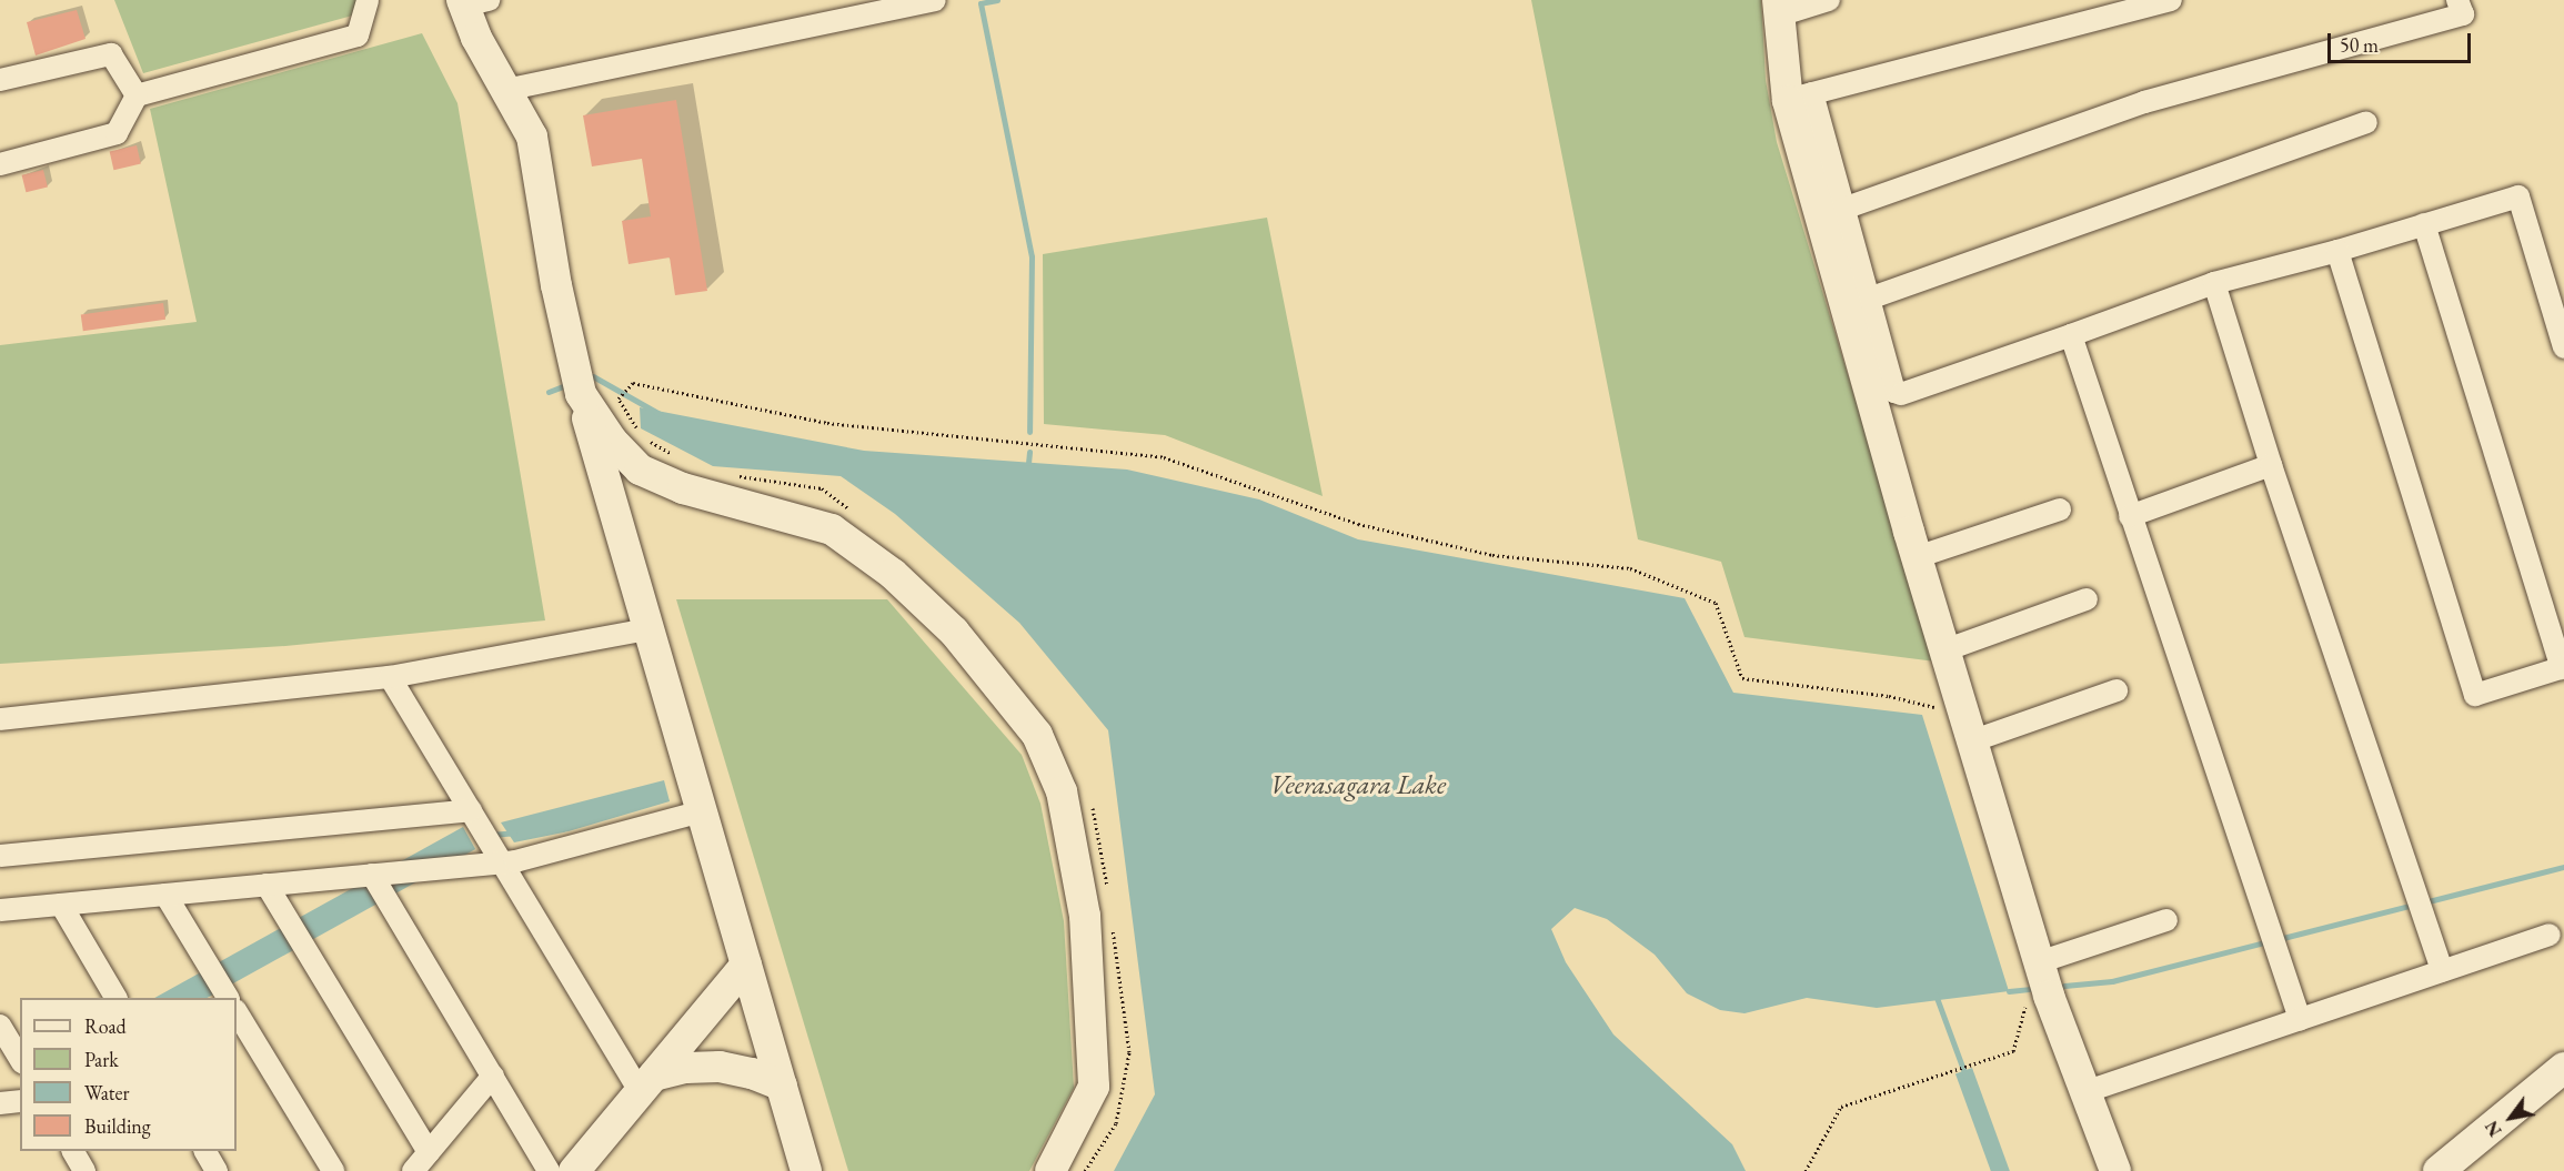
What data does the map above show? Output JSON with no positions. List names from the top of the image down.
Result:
{
  "water": ["Veerasagara Lake"],
  "legend": [
    "Road",
    "Park",
    "Water",
    "Building"
  ],
  "scale_bar": "50 m",
  "north": "bottom left"
}
